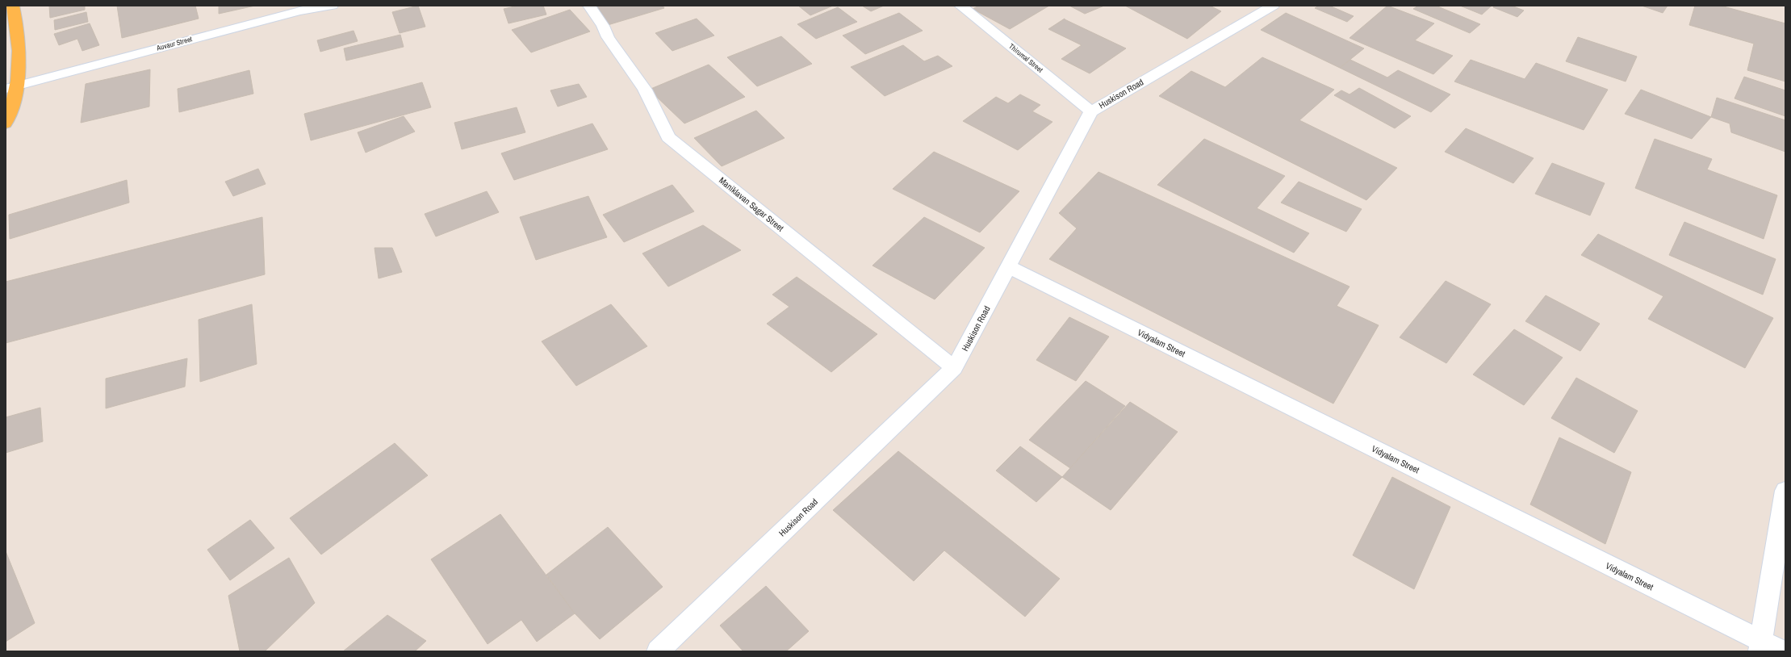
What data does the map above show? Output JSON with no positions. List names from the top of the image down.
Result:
{
  "streets": {
    "street": [
      "Auvaur Street",
      "Thirumal Street",
      "Huskison Road",
      "Maniklavan Sagar Street",
      "Vidyalam Street"
    ]
  },
  "crossings": [
    ["Thirumal Street", "Huskison Road"],
    ["Huskison Road", "Maniklavan Sagar Street"],
    ["Huskison Road", "Vidyalam Street"]
  ]
}
